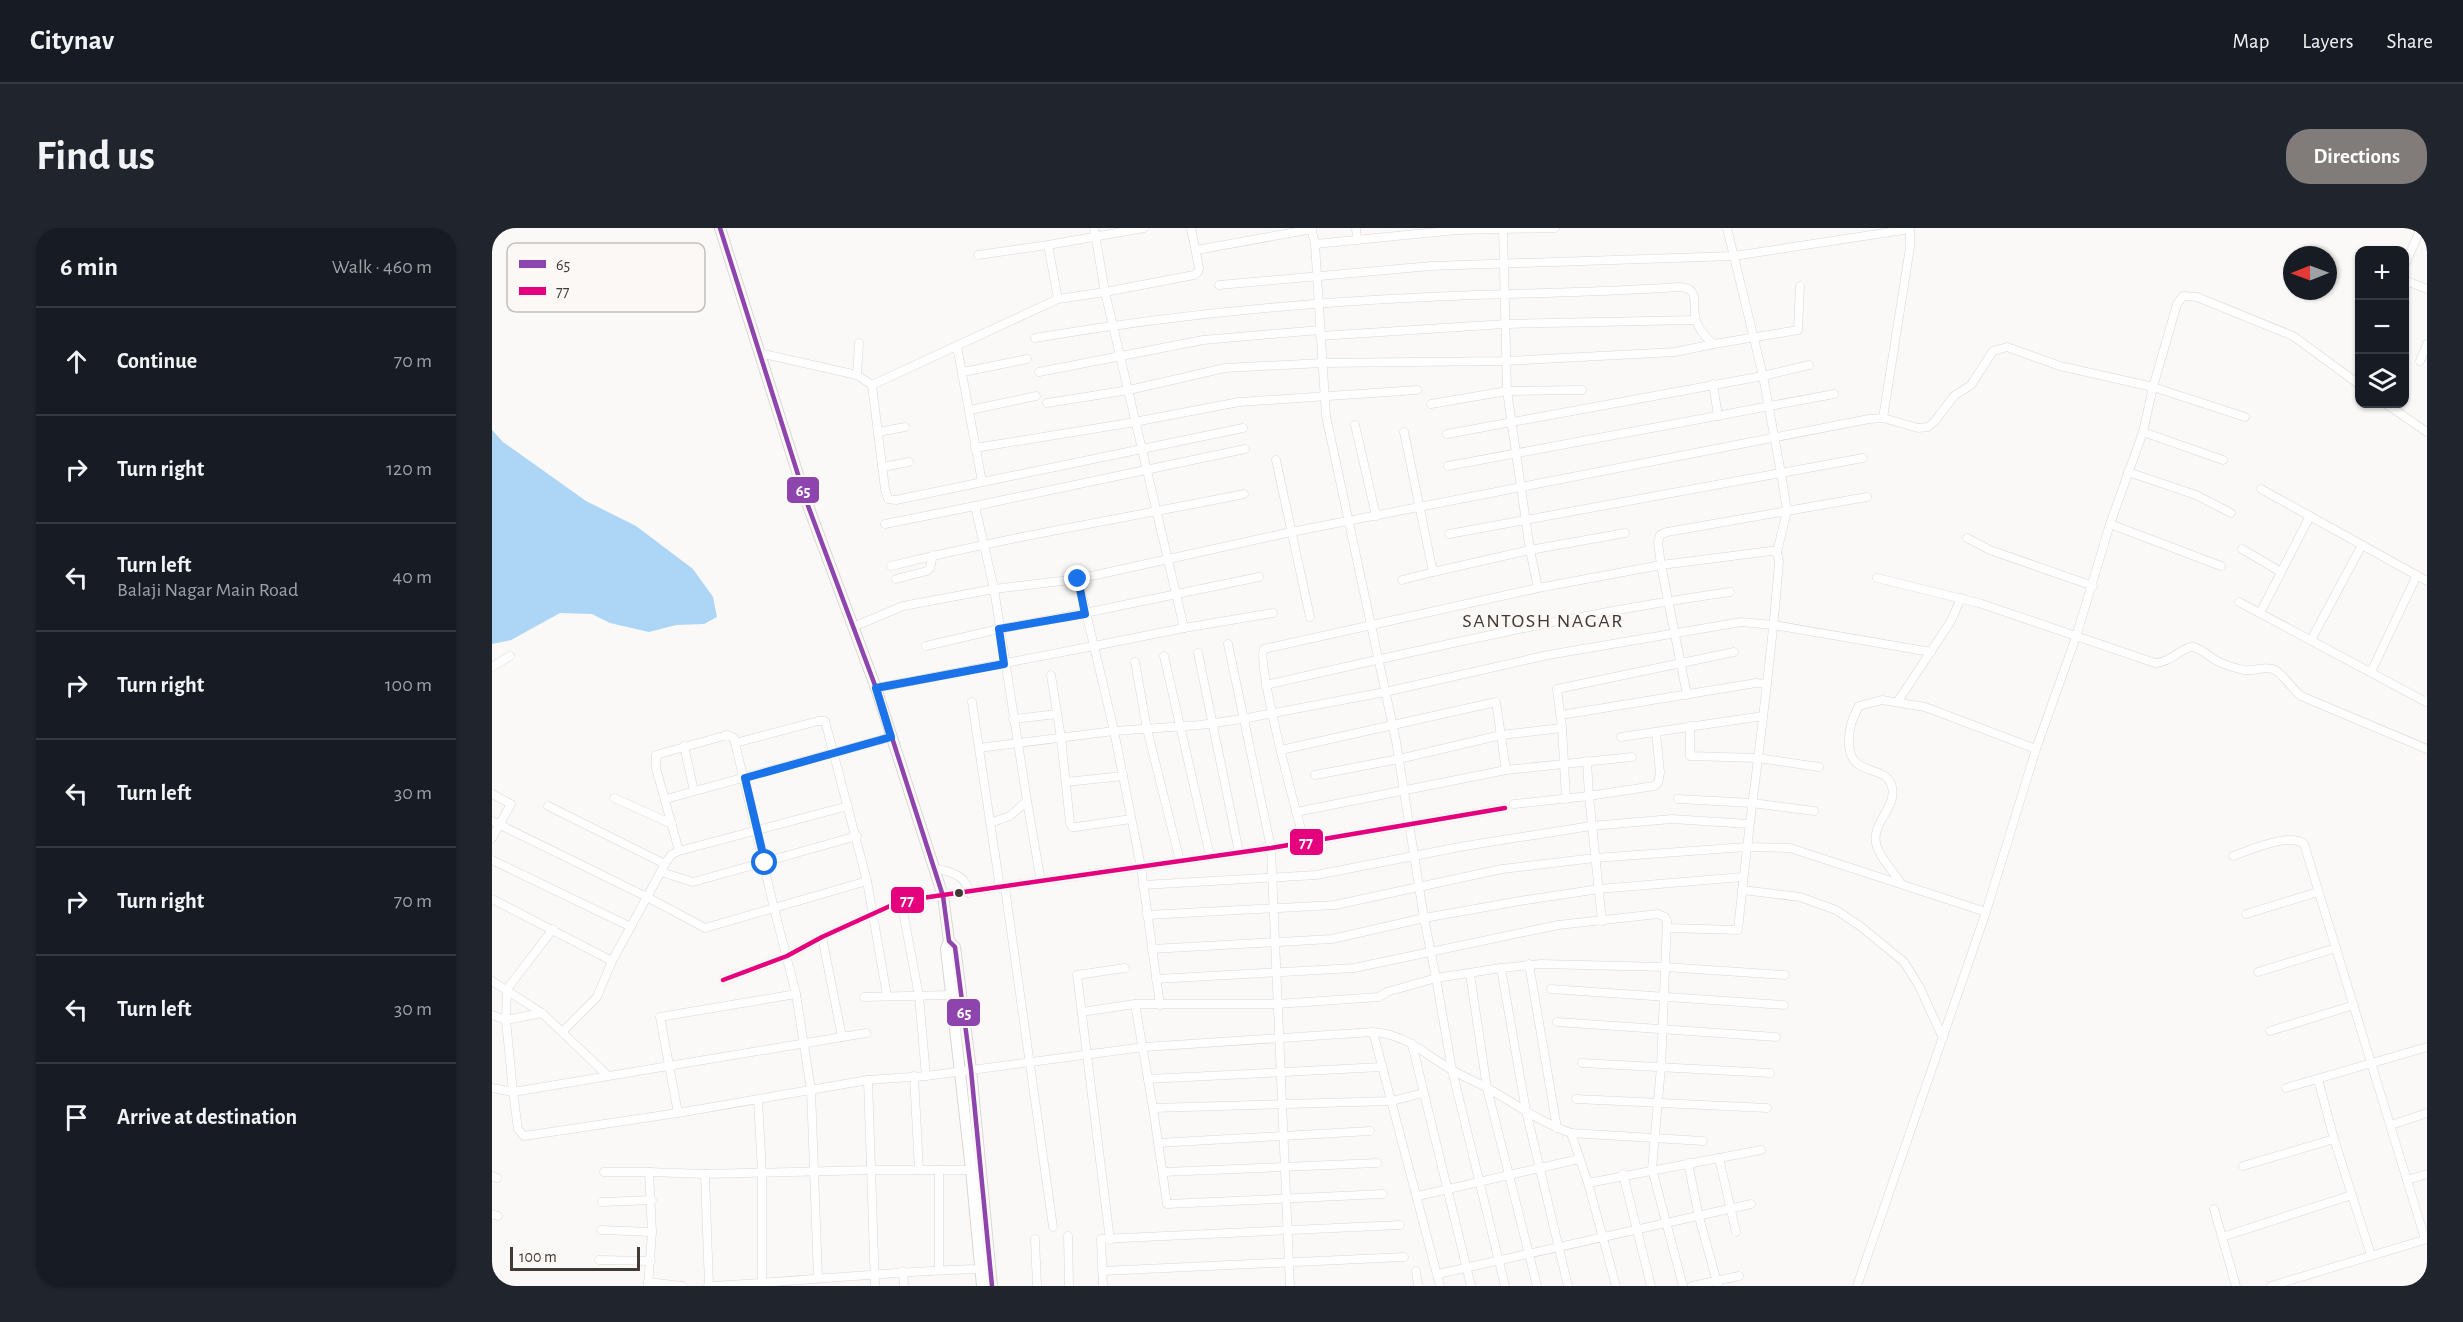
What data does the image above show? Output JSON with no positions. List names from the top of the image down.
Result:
{
  "districts": ["SANTOSH NAGAR"],
  "lines": ["transit line 65", "transit line 77"],
  "legend": ["65", "77"],
  "scale_bar": "100 m",
  "north": "left",
  "page": {
    "header": "Citynav",
    "nav": ["Map", "Layers", "Share"],
    "buttons": "Directions",
    "title": "Find us",
    "heading": ["6 min", "Walk · 460 m"],
    "map_buttons": ["+", "−"],
    "list": [
      ["Continue", "70 m"],
      ["Turn right", "120 m"],
      ["Turn left", "Balaji Nagar Main Road", "40 m"],
      ["Turn right", "100 m"],
      ["Turn left", "30 m"],
      ["Turn right", "70 m"],
      ["Turn left", "30 m"],
      "Arrive at destination"
    ],
    "scale": "100 m"
  }
}
